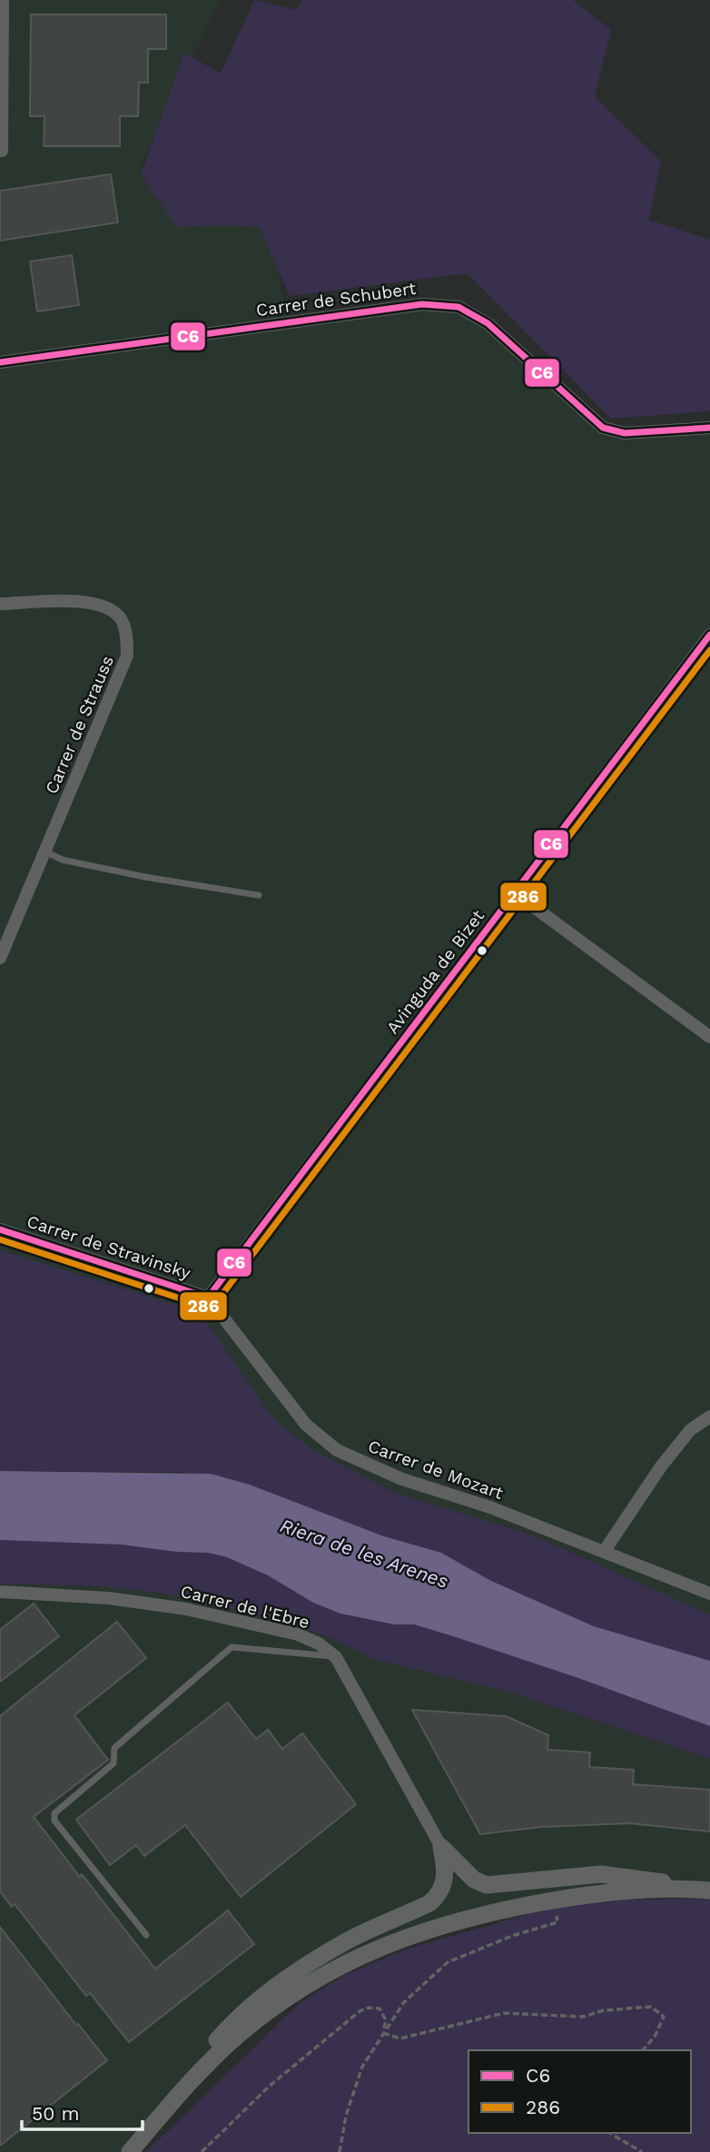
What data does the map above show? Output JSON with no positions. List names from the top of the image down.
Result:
{
  "streets": {
    "street": [
      "Carrer de Schubert",
      "Carrer de Strauss",
      "Avinguda de Bizet",
      "Carrer de Stravinsky",
      "Carrer de Mozart",
      "Carrer de l'Ebre"
    ]
  },
  "crossings": [
    ["Avinguda de Bizet", "Carrer de Stravinsky"],
    ["Avinguda de Bizet", "Carrer de Mozart"],
    ["Carrer de Stravinsky", "Carrer de Mozart"]
  ],
  "water": ["Riera de les Arenes"],
  "lines": ["transit line C6", "transit line 286"],
  "legend": ["C6", "286"],
  "scale_bar": "50 m"
}
